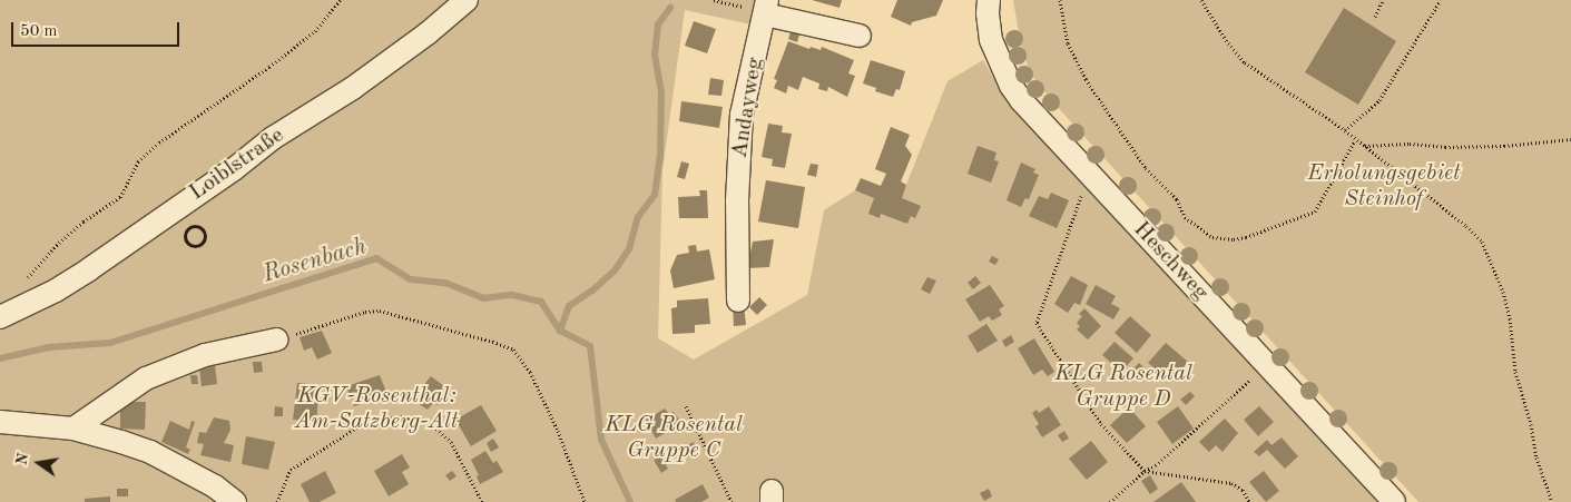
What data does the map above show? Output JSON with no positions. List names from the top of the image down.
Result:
{
  "streets": {
    "street": ["Andayweg", "Loiblstraße", "Heschweg"]
  },
  "water": ["Rosenbach"],
  "parks": [
    "Erholungsgebiet Steinhof",
    "KLG Rosental Gruppe D",
    "KGV-Rosenthal: Am-Satzberg-Alt",
    "KLG Rosental Gruppe C"
  ],
  "scale_bar": "50 m",
  "north": "left"
}
